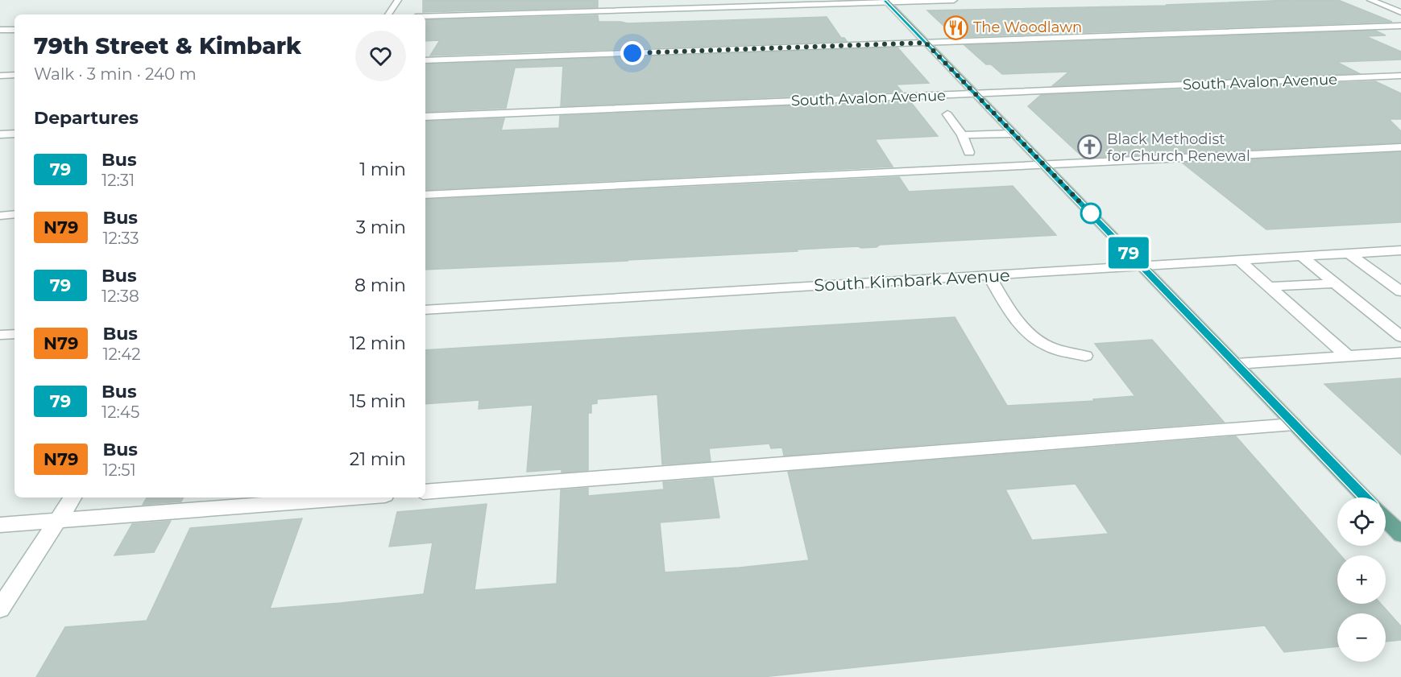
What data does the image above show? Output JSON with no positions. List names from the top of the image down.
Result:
{
  "streets": {
    "street": ["South Avalon Avenue", "South Kimbark Avenue"]
  },
  "places": {
    "restaurant": ["The Woodlawn"],
    "church": ["Black Methodist for Church Renewal"]
  },
  "lines": ["bus line 79"],
  "page": {
    "on_map": "79",
    "heading": [
      ["79th Street & Kimbark", "Walk · 3 min · 240 m"],
      "Departures"
    ],
    "list": [
      {
        "mark": "79",
        "name": "Bus",
        "note": "12:31",
        "value": "1 min"
      },
      {
        "mark": "N79",
        "name": "Bus",
        "note": "12:33",
        "value": "3 min"
      },
      {
        "mark": "79",
        "name": "Bus",
        "note": "12:38",
        "value": "8 min"
      },
      {
        "mark": "N79",
        "name": "Bus",
        "note": "12:42",
        "value": "12 min"
      },
      {
        "mark": "79",
        "name": "Bus",
        "note": "12:45",
        "value": "15 min"
      },
      {
        "mark": "N79",
        "name": "Bus",
        "note": "12:51",
        "value": "21 min"
      }
    ],
    "map_buttons": ["+", "−"]
  }
}
